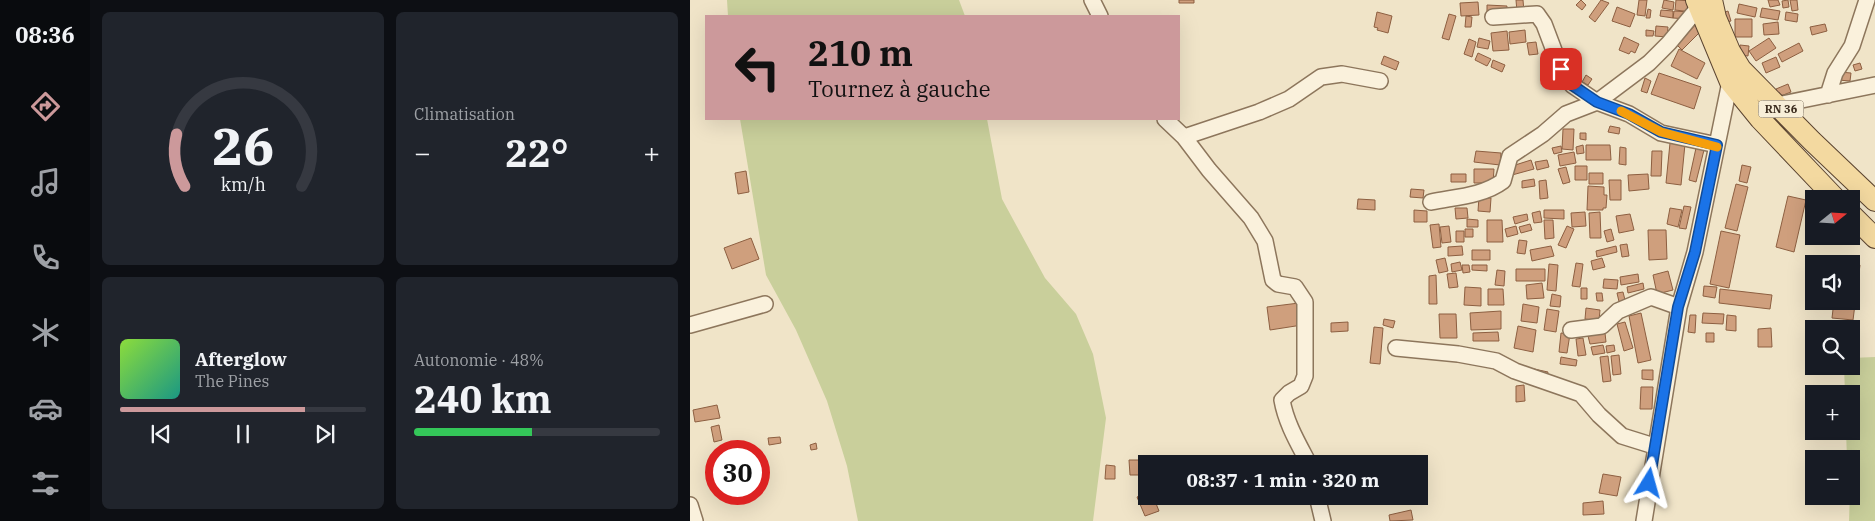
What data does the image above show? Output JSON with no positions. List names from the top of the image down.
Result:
{
  "streets": {
    "main road": ["RN 36"]
  },
  "north": "right",
  "page": {
    "tabs": "08:36",
    "tile": [
      "Climatisation",
      ["Autonomie · 48%", "240 km"]
    ],
    "turn": ["210 m", "Tournez à gauche"],
    "heat": ["−", "22°", "+"],
    "map_buttons": ["+", "−"],
    "song": ["Afterglow", "The Pines"],
    "limit": "30",
    "trip": "08:37 · 1 min · 320 m",
    "gauge": ["26", "km/h"]
  }
}
